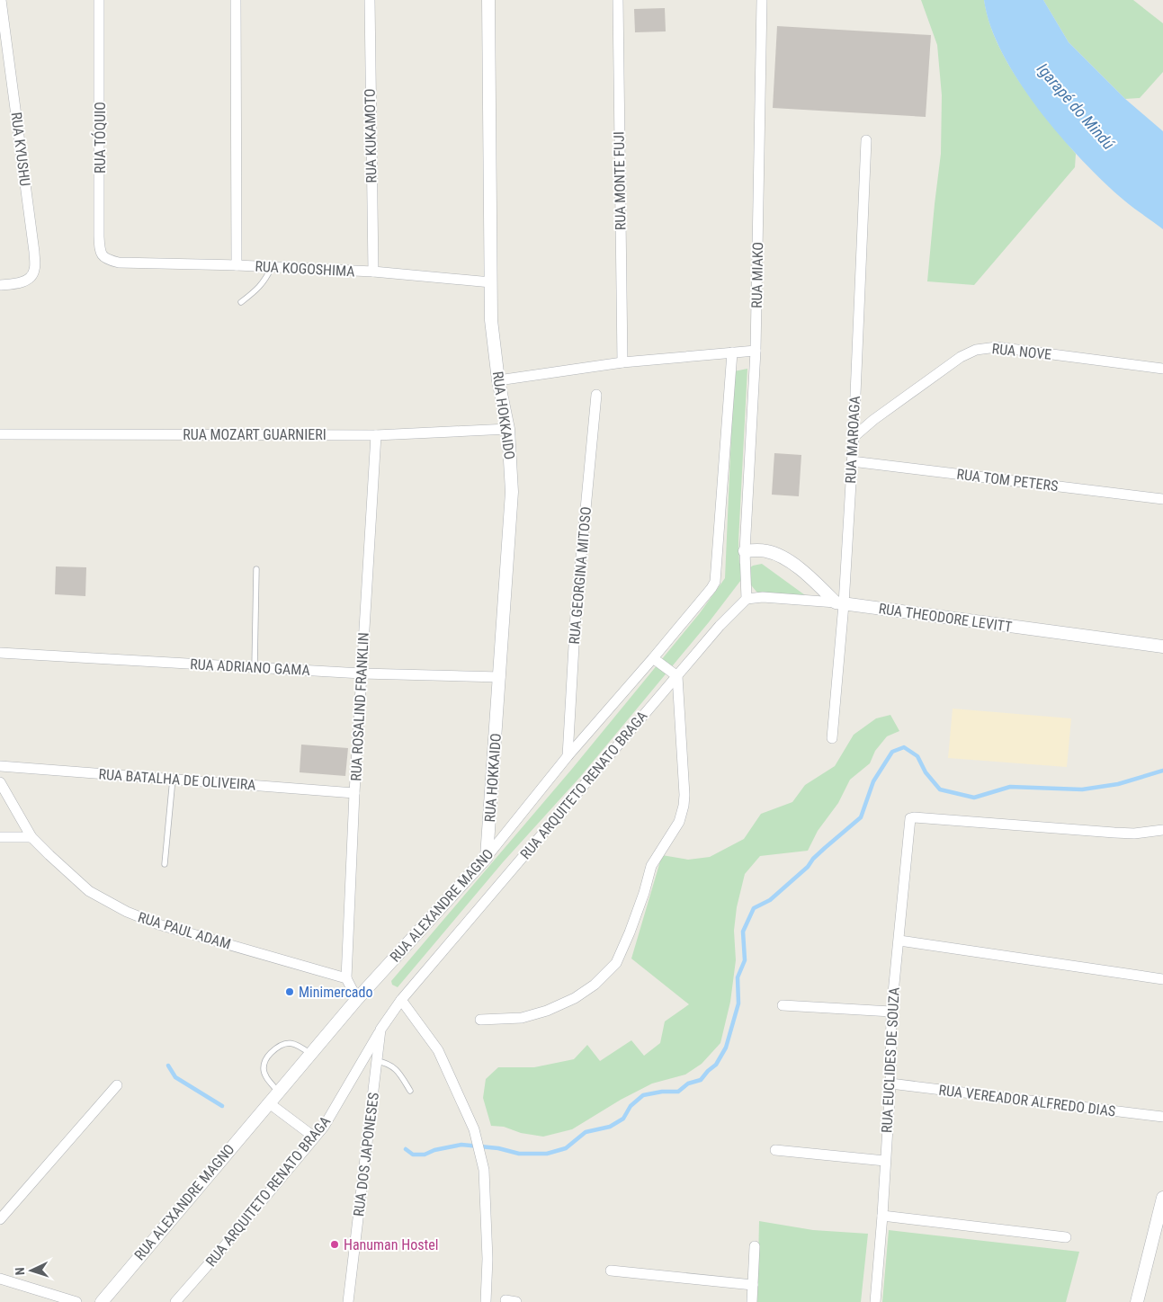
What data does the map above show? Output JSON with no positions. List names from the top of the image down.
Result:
{
  "streets": {
    "street": [
      "RUA KUKAMOTO",
      "RUA TÓQUIO",
      "RUA KYUSHU",
      "RUA MONTE FUJI",
      "RUA KOGOSHIMA",
      "RUA MIAKO",
      "RUA NOVE",
      "RUA HOKKAIDO",
      "RUA MOZART GUARNIERI",
      "RUA MAROAGA",
      "RUA TOM PETERS",
      "RUA GEORGINA MITOSO",
      "RUA THEODORE LEVITT",
      "RUA ADRIANO GAMA",
      "RUA ROSALIND FRANKLIN",
      "RUA BATALHA DE OLIVEIRA",
      "RUA ARQUITETO RENATO BRAGA",
      "RUA ALEXANDRE MAGNO",
      "RUA PAUL ADAM",
      "RUA EUCLIDES DE SOUZA",
      "RUA VEREADOR ALFREDO DIAS",
      "RUA DOS JAPONESES"
    ]
  },
  "crossings": [
    ["RUA KUKAMOTO", "RUA KOGOSHIMA"],
    ["RUA TÓQUIO", "RUA KOGOSHIMA"],
    ["RUA KOGOSHIMA", "RUA HOKKAIDO"],
    ["RUA NOVE", "RUA MAROAGA"],
    ["RUA HOKKAIDO", "RUA MOZART GUARNIERI"],
    ["RUA HOKKAIDO", "RUA ADRIANO GAMA"],
    ["RUA HOKKAIDO", "RUA ALEXANDRE MAGNO"],
    ["RUA MOZART GUARNIERI", "RUA ROSALIND FRANKLIN"],
    ["RUA MAROAGA", "RUA TOM PETERS"],
    ["RUA MAROAGA", "RUA THEODORE LEVITT"],
    ["RUA GEORGINA MITOSO", "RUA ALEXANDRE MAGNO"],
    ["RUA ADRIANO GAMA", "RUA ROSALIND FRANKLIN"],
    ["RUA ROSALIND FRANKLIN", "RUA BATALHA DE OLIVEIRA"],
    ["RUA ROSALIND FRANKLIN", "RUA PAUL ADAM"],
    ["RUA ARQUITETO RENATO BRAGA", "RUA DOS JAPONESES"],
    ["RUA EUCLIDES DE SOUZA", "RUA VEREADOR ALFREDO DIAS"]
  ],
  "water": ["Igarapé do Mindú"],
  "places": ["Minimercado", "Hanuman Hostel"],
  "north": "left"
}
